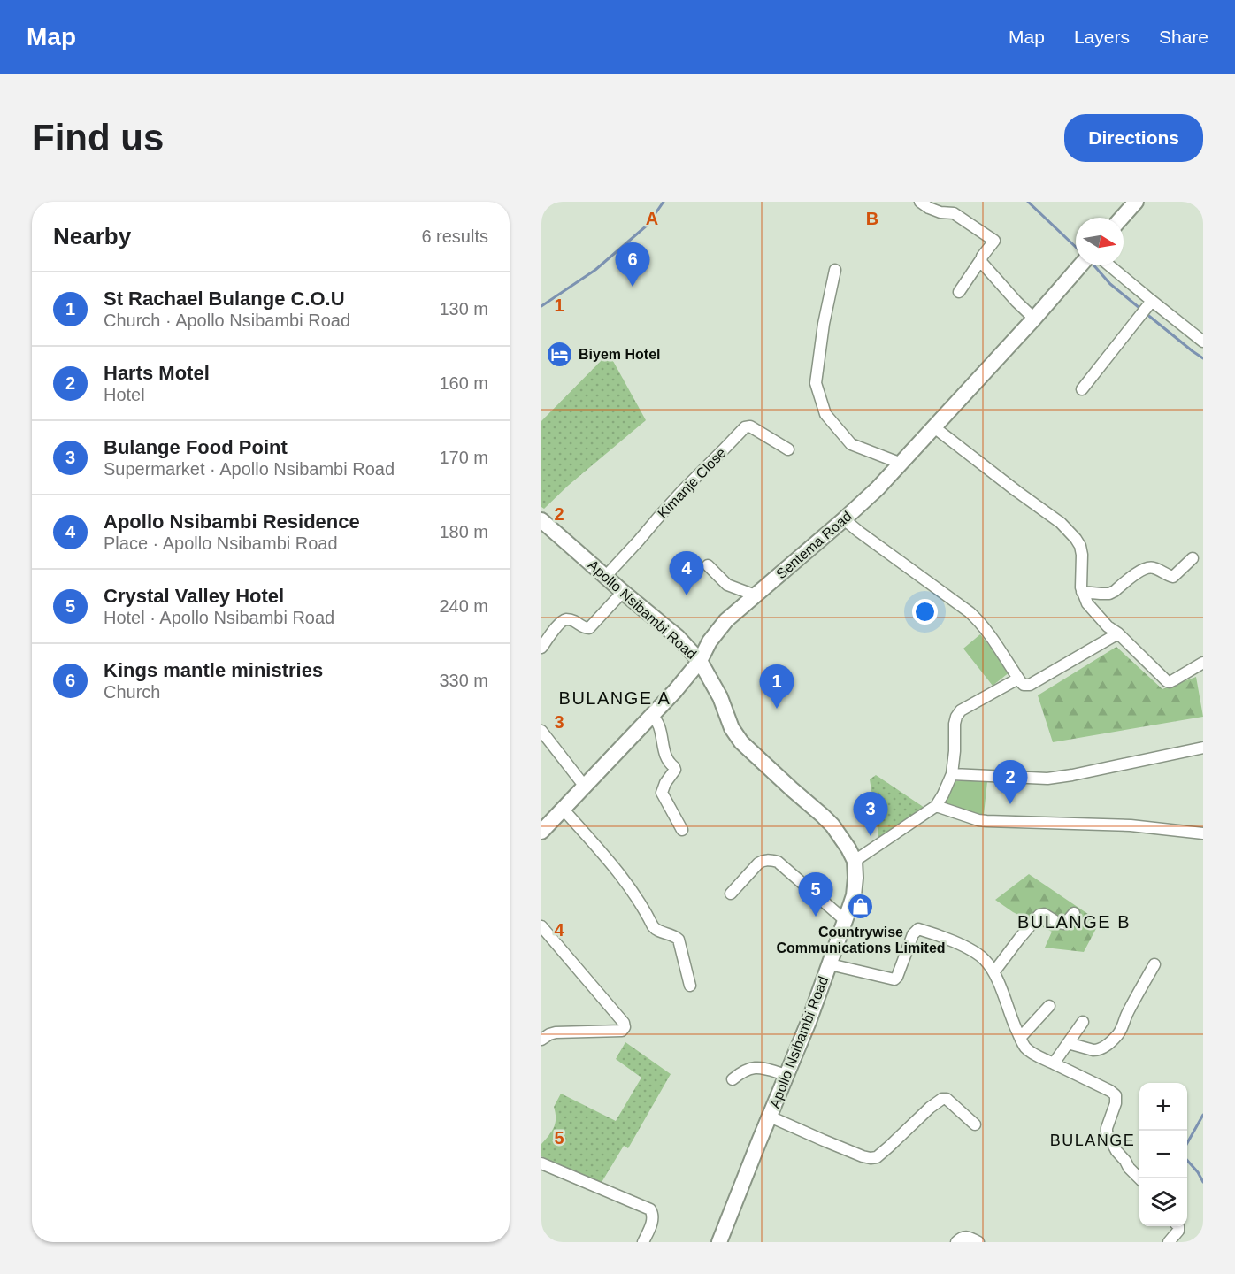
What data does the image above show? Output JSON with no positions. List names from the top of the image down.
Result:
{
  "streets": {
    "street": ["Kimanje Close", "Sentema Road", "Apollo Nsibambi Road"]
  },
  "crossings": [
    ["Kimanje Close", "Apollo Nsibambi Road"],
    ["Sentema Road", "Apollo Nsibambi Road"]
  ],
  "districts": ["BULANGE A", "BULANGE B", "BULANGE"],
  "places": {
    "hotel": ["Biyem Hotel"],
    "shop": ["Countrywise Communications Limited"]
  },
  "north": "right",
  "page": {
    "header": "Map",
    "nav": ["Map", "Layers", "Share"],
    "buttons": "Directions",
    "title": "Find us",
    "heading": ["Nearby", "6 results"],
    "pins": [
      "6",
      "4",
      "1",
      "2",
      "3",
      "5"
    ],
    "list": [
      {
        "mark": "1",
        "name": "St Rachael Bulange C.O.U",
        "note": "Church · Apollo Nsibambi Road",
        "value": "130 m"
      },
      {
        "mark": "2",
        "name": "Harts Motel",
        "note": "Hotel",
        "value": "160 m"
      },
      {
        "mark": "3",
        "name": "Bulange Food Point",
        "note": "Supermarket · Apollo Nsibambi Road",
        "value": "170 m"
      },
      {
        "mark": "4",
        "name": "Apollo Nsibambi Residence",
        "note": "Place · Apollo Nsibambi Road",
        "value": "180 m"
      },
      {
        "mark": "5",
        "name": "Crystal Valley Hotel",
        "note": "Hotel · Apollo Nsibambi Road",
        "value": "240 m"
      },
      {
        "mark": "6",
        "name": "Kings mantle ministries",
        "note": "Church",
        "value": "330 m"
      }
    ],
    "map_buttons": ["+", "−"]
  },
  "grid": {
    "columns": ["A", "B"],
    "rows": [
      "1",
      "2",
      "3",
      "4",
      "5"
    ]
  }
}
